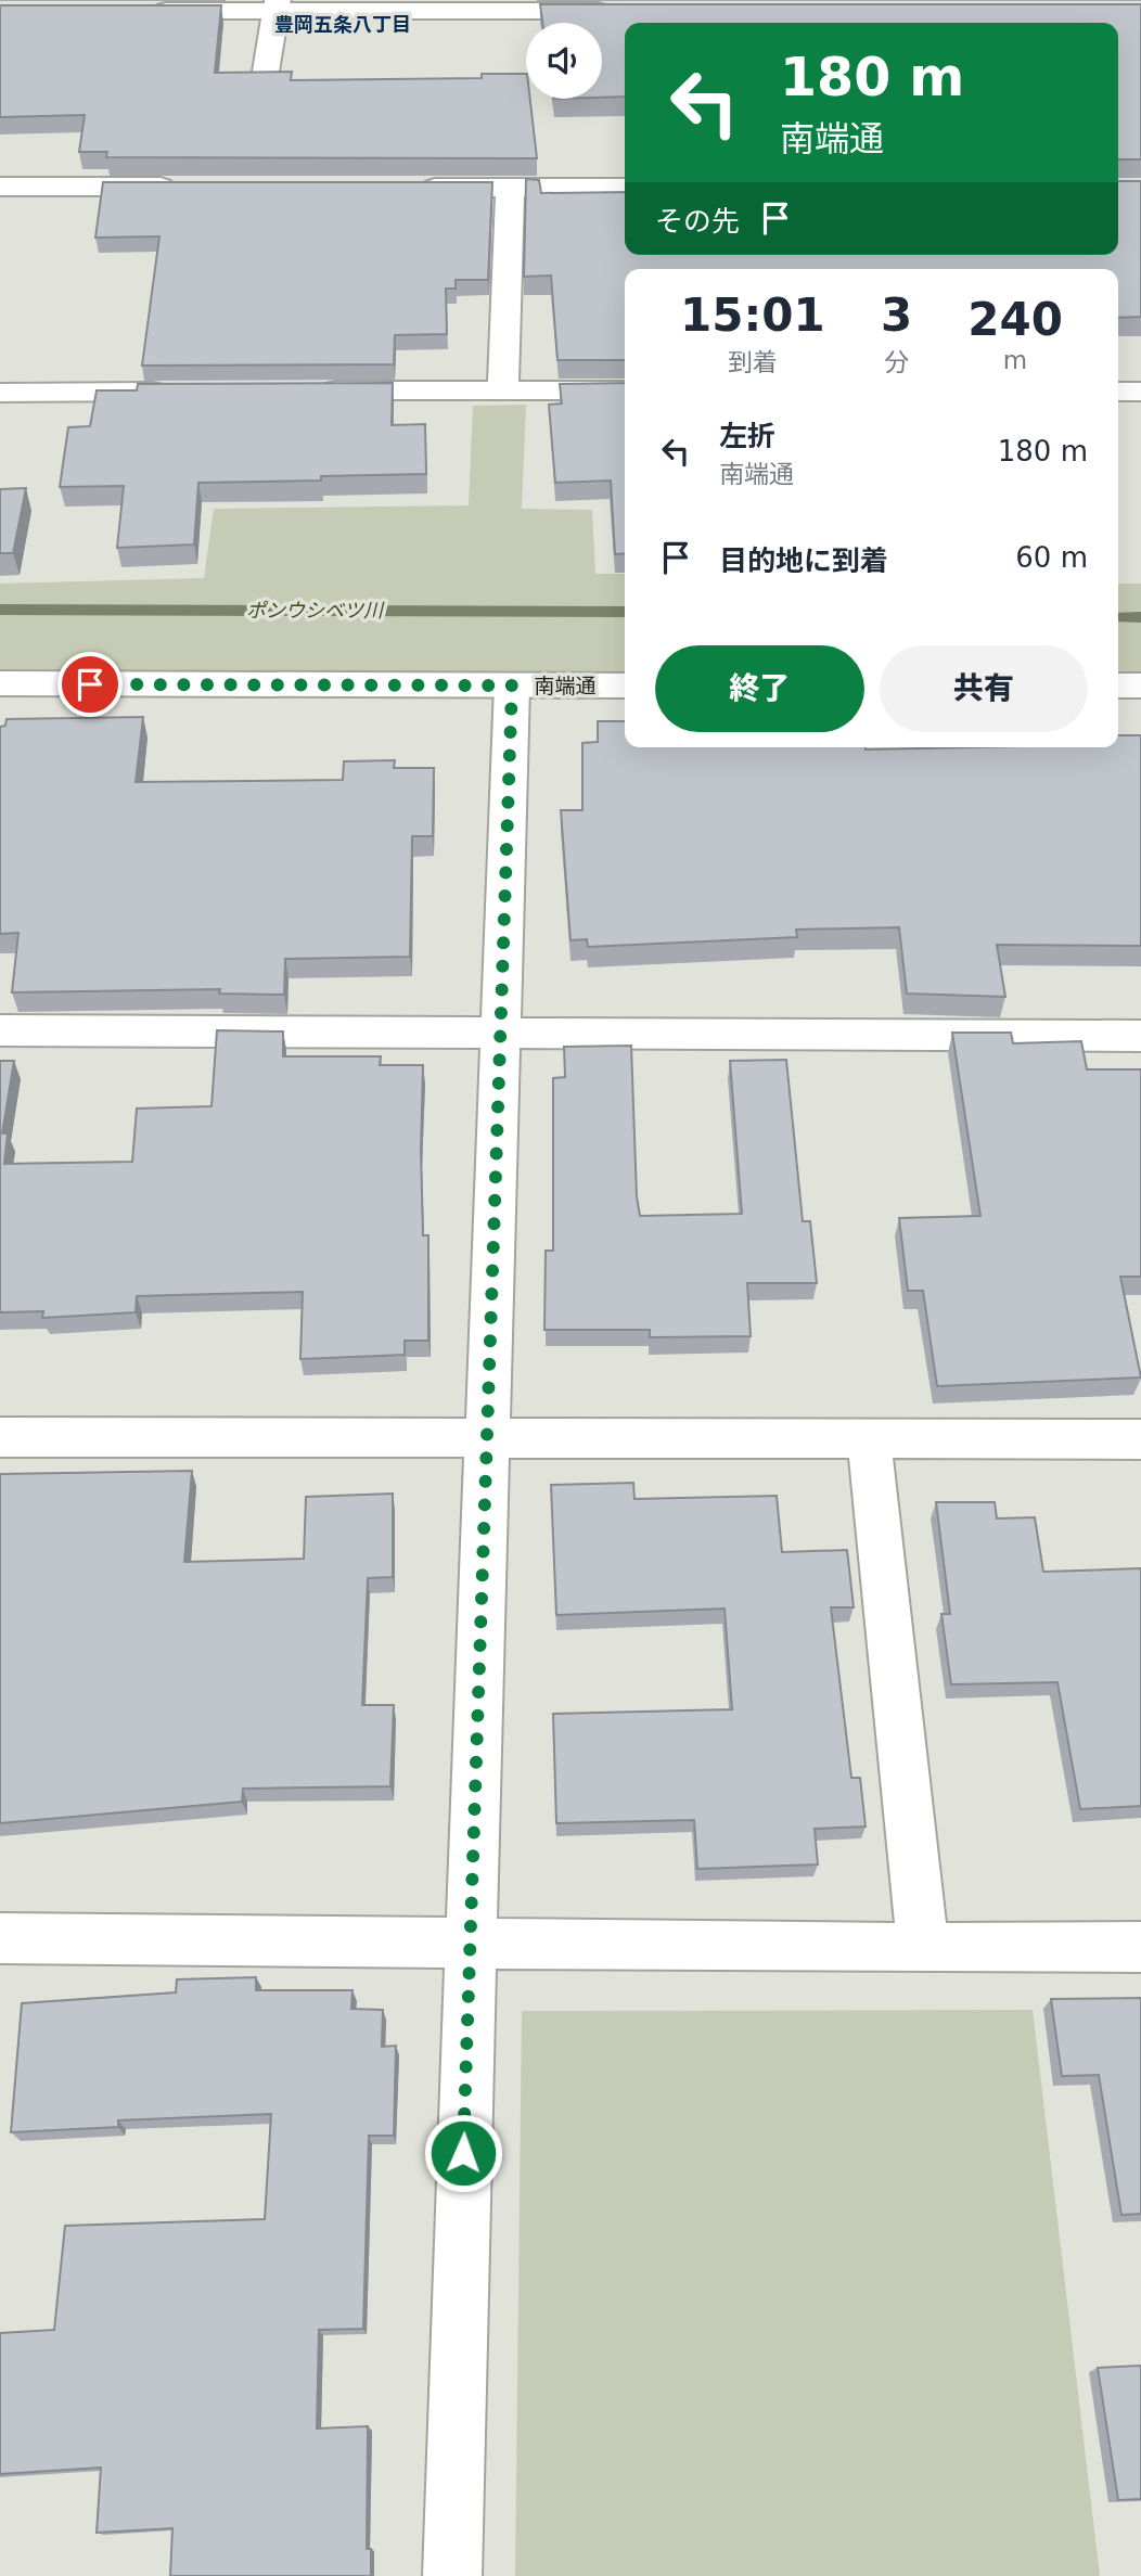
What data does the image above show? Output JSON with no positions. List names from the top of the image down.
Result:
{
  "streets": {
    "street": ["南端通"]
  },
  "districts": ["豊岡五条八丁目"],
  "water": ["ポンウシベツ川"],
  "page": {
    "turn": ["180 m", "南端通"],
    "then": "その先",
    "eta": [
      "15:01",
      "到着",
      "3",
      "分",
      "240",
      "m"
    ],
    "list": [
      {
        "name": "左折",
        "note": "南端通",
        "value": "180 m"
      },
      {
        "name": "目的地に到着",
        "value": "60 m"
      }
    ],
    "buttons": ["終了", "共有"]
  }
}
